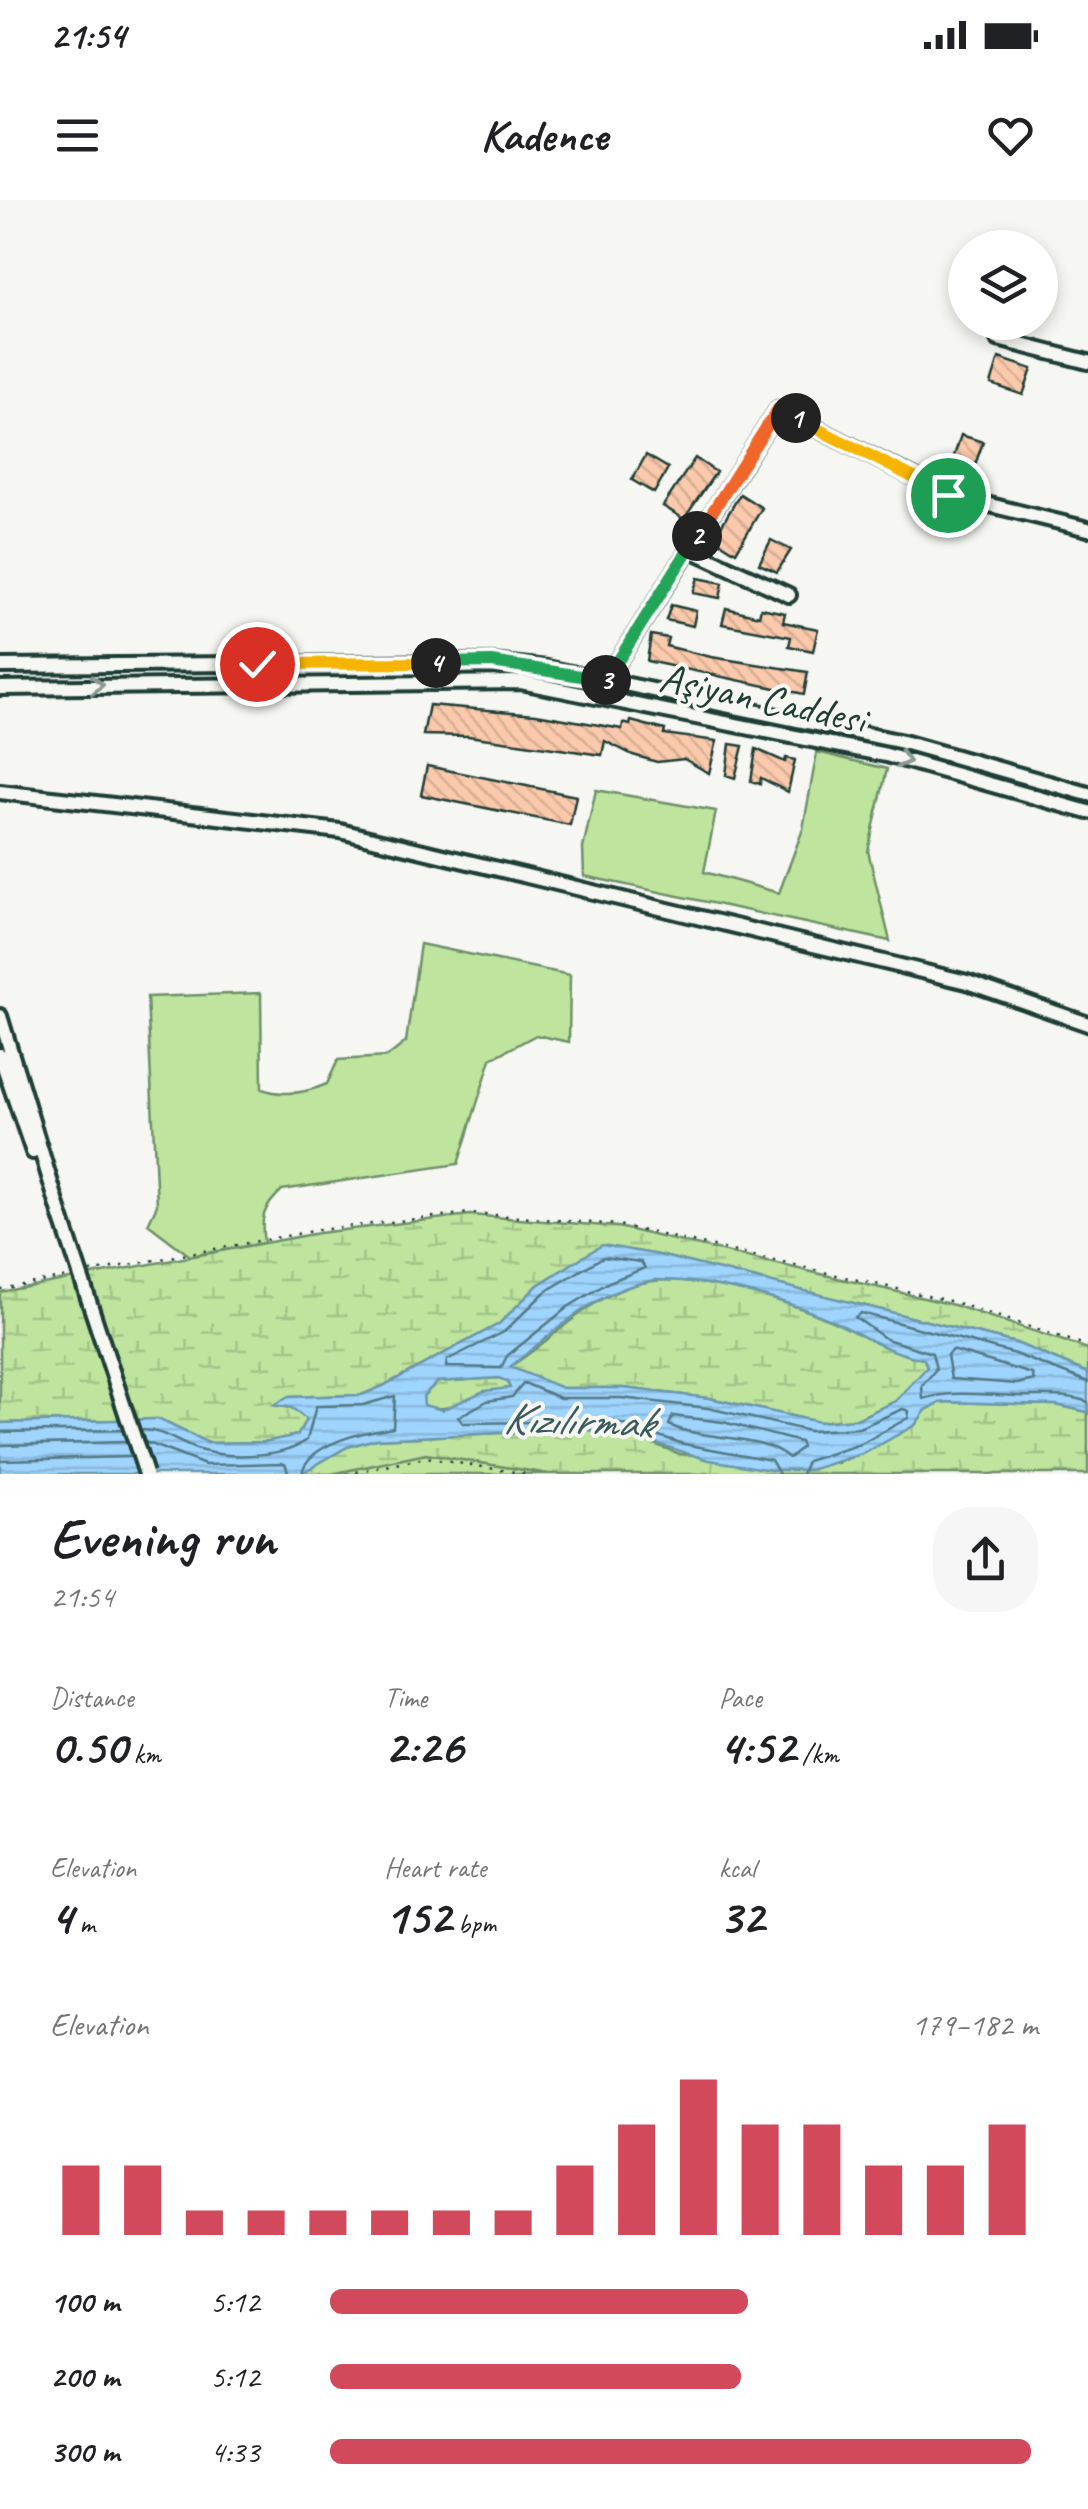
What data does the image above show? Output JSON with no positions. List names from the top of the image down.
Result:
{
  "streets": {
    "street": ["Aşiyan Caddesi"]
  },
  "water": ["Kızılırmak"],
  "page": {
    "status": "21:54",
    "header": "Kadence",
    "pins": [
      "1",
      "2",
      "4",
      "3"
    ],
    "heading": ["Evening run", "21:54"],
    "stats": [
      ["Distance", "0.50 km"],
      ["Time", "2:26"],
      ["Pace", "4:52 /km"],
      ["Elevation", "4 m"],
      ["Heart rate", "152 bpm"],
      ["kcal", "32"]
    ],
    "chart": ["Elevation", "179–182 m"],
    "list": [
      {
        "name": "100 m",
        "note": "5:12"
      },
      {
        "name": "200 m",
        "note": "5:12"
      },
      {
        "name": "300 m",
        "note": "4:33"
      }
    ]
  }
}
